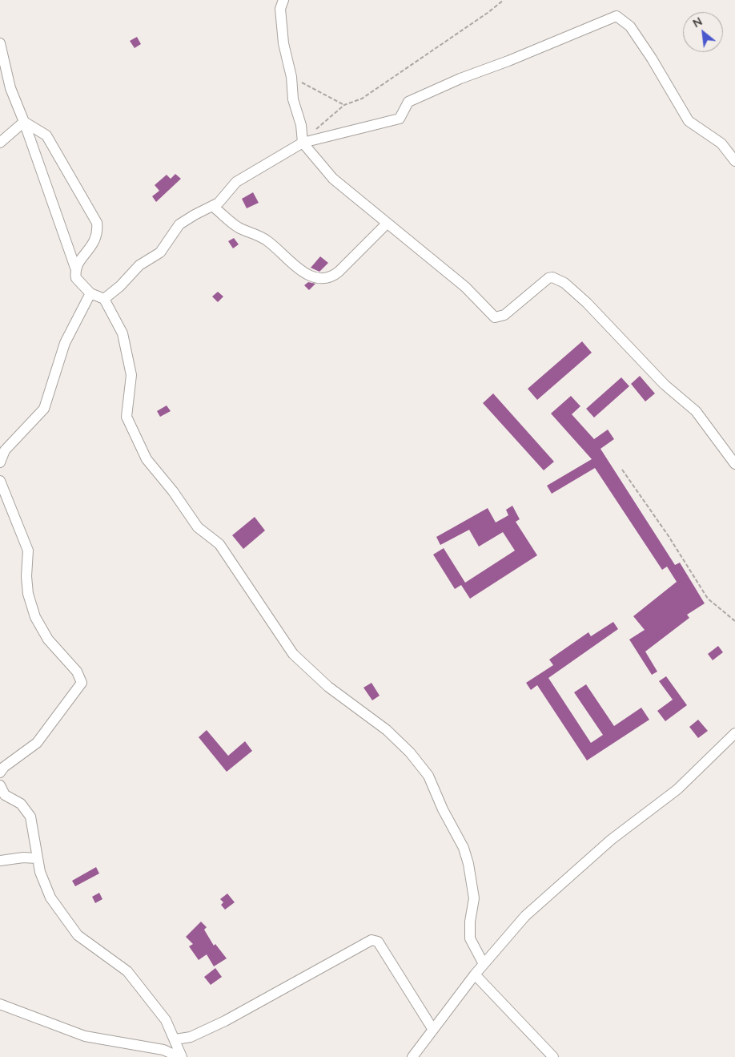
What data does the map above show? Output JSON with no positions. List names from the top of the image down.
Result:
{
  "north": "top left"
}
